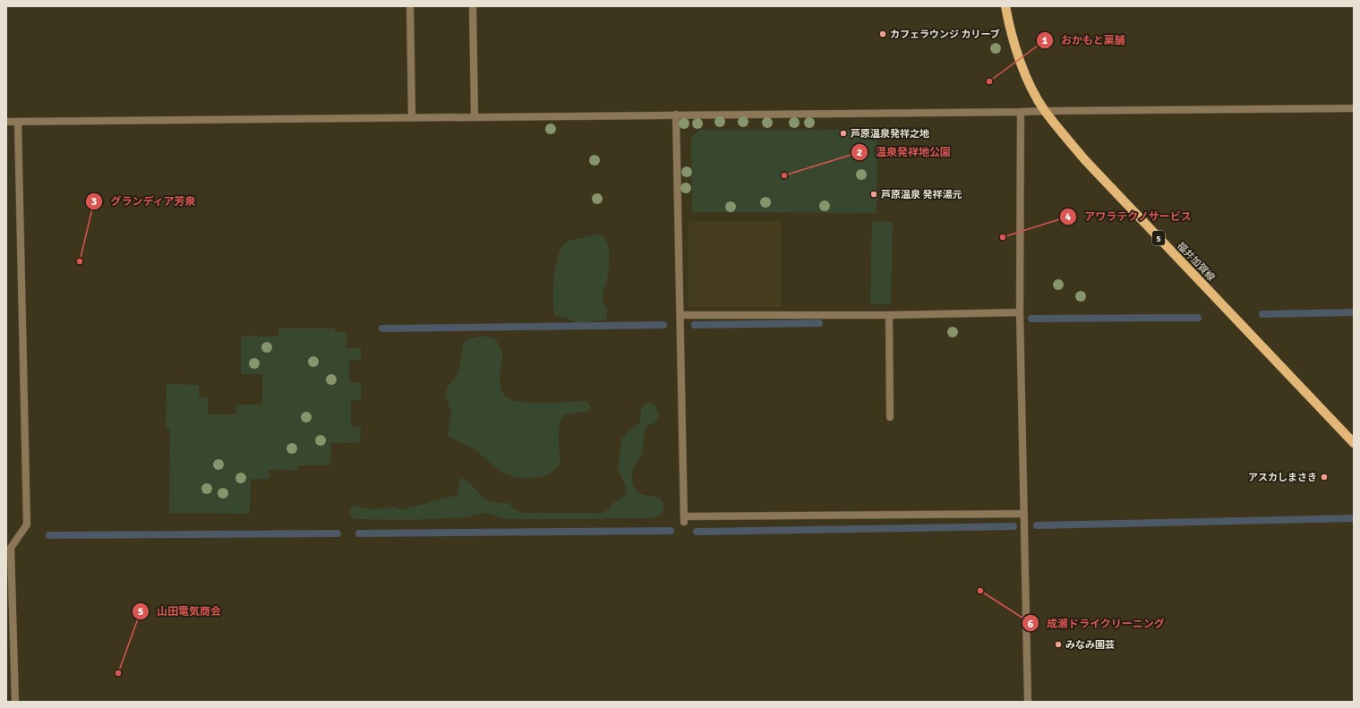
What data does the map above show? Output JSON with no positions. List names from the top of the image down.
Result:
{
  "streets": {
    "main road": ["5", "福井加賀線"]
  },
  "places": [
    "カフェラウンジ カリーブ",
    "おかもと菓舗",
    "芦原温泉発祥之地",
    "温泉発祥地公園",
    "芦原温泉 発祥湯元",
    "アワラテクノサービス",
    "グランディア芳泉",
    "アスカしまさき",
    "成瀬ドライクリーニング",
    "みなみ園芸",
    "山田電気商会"
  ]
}
